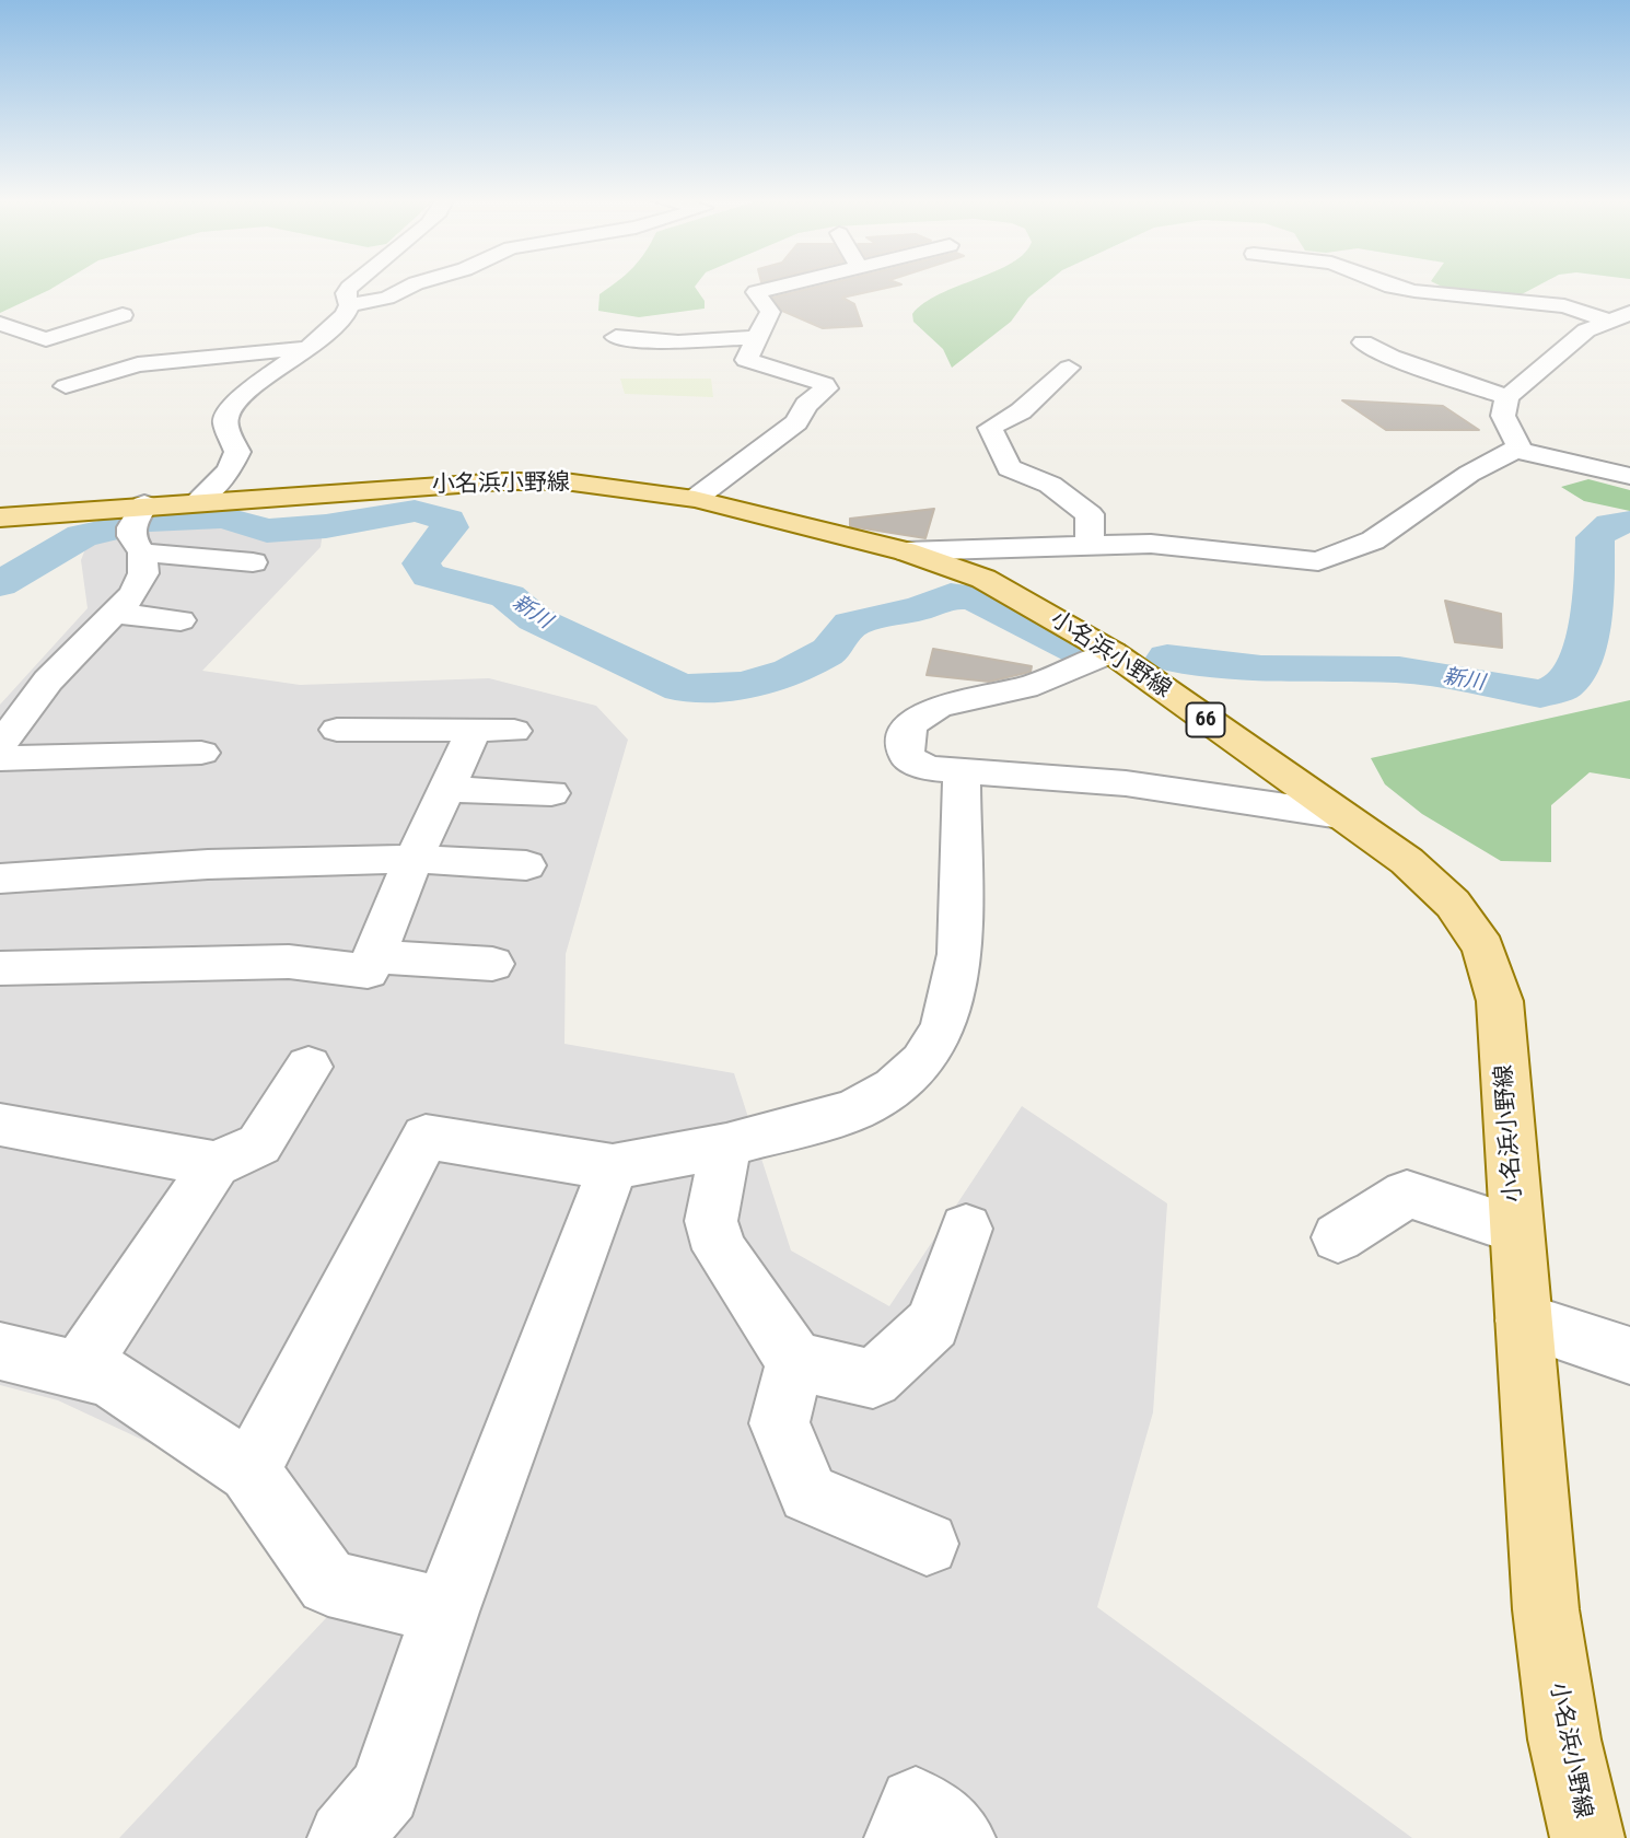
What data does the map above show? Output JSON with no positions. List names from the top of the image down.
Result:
{
  "streets": {
    "main road": ["小名浜小野線", "66"]
  },
  "water": ["新川"]
}
